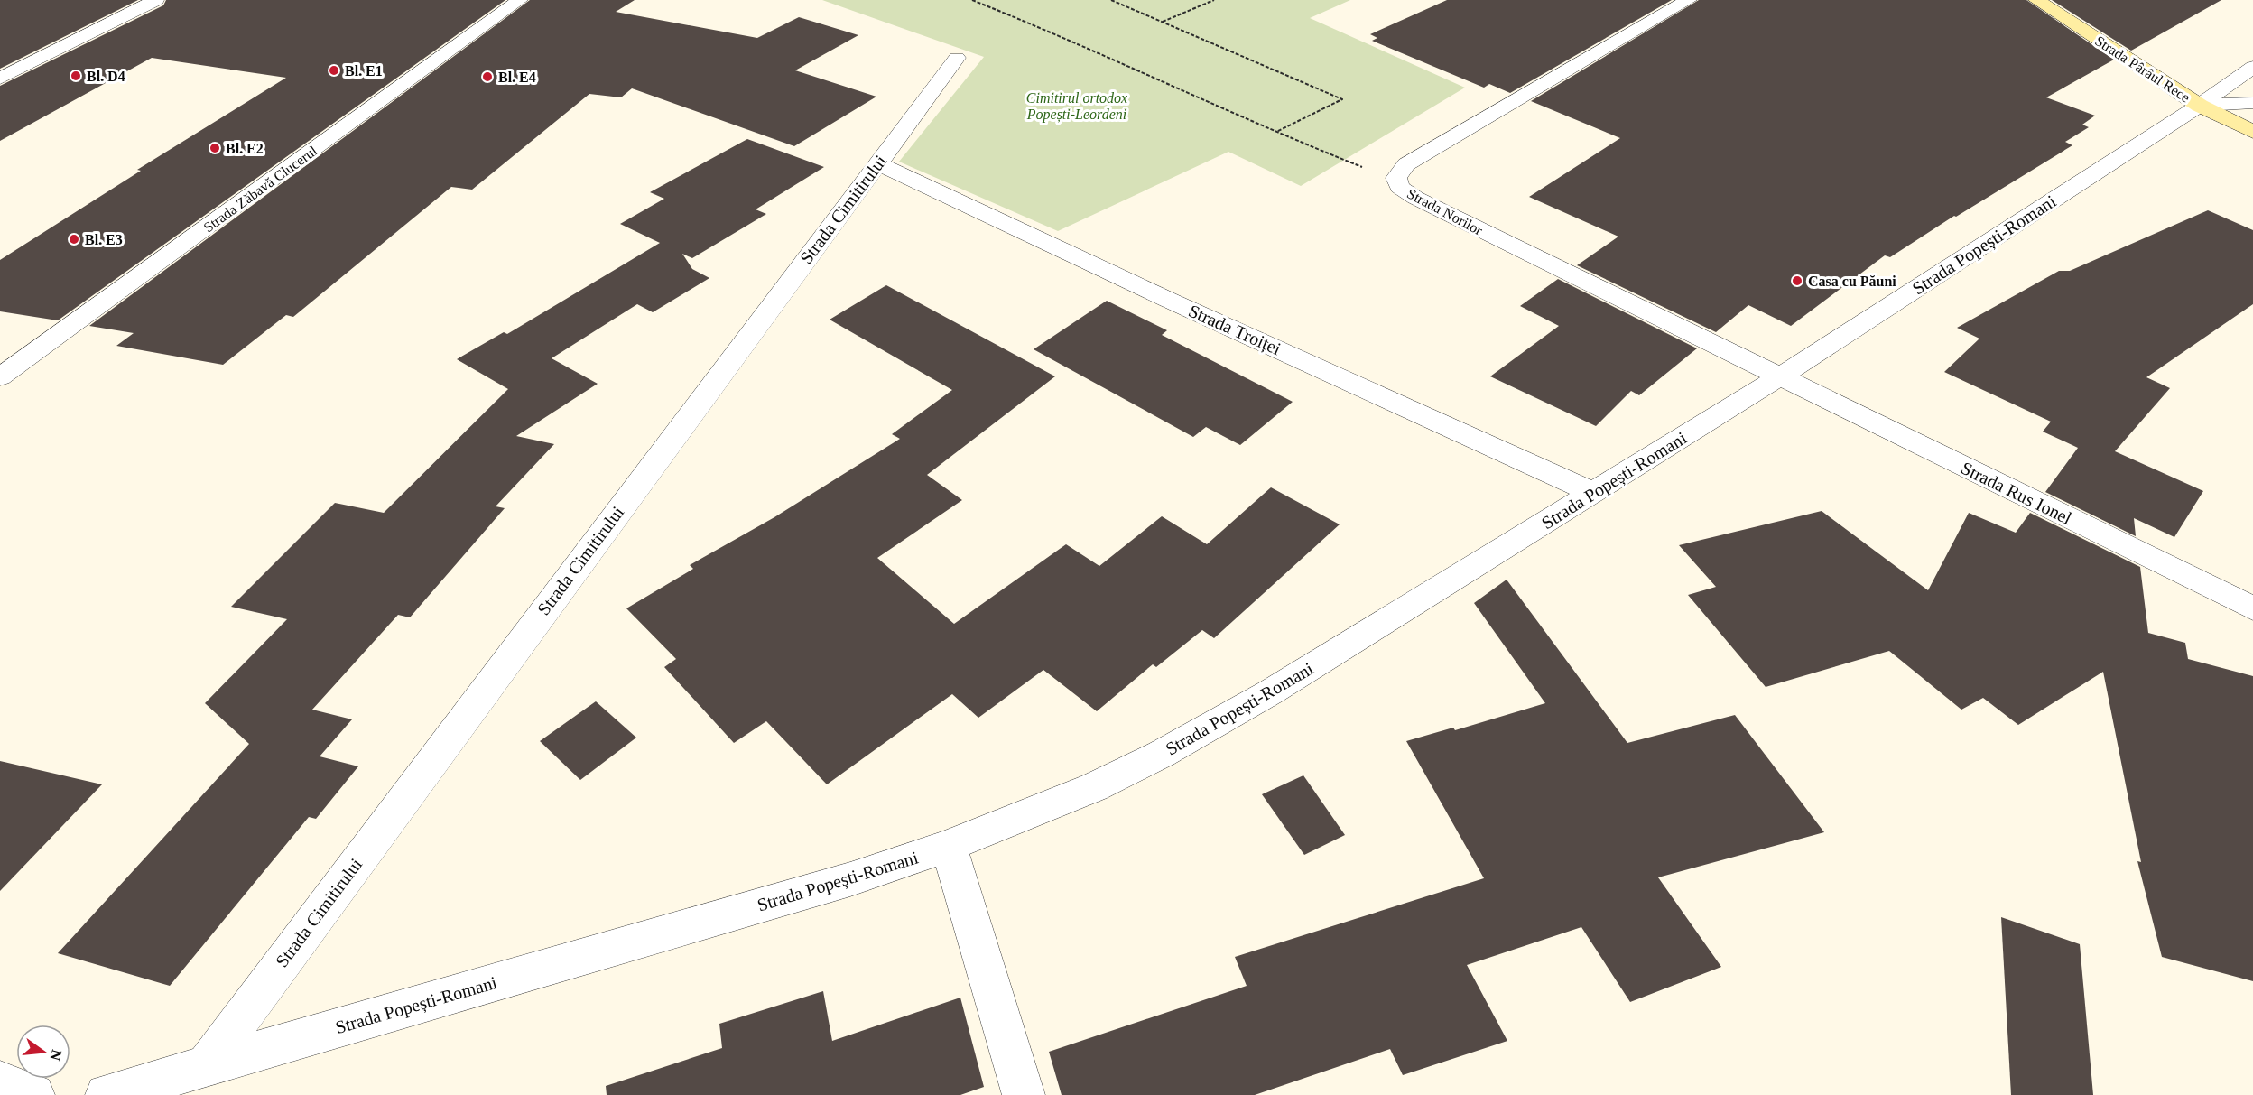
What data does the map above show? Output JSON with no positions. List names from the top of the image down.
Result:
{
  "streets": {
    "street": [
      "Strada Pârâul Rece",
      "Strada Zăbavă Clucerul",
      "Strada Cimitirului",
      "Strada Norilor",
      "Strada Popești-Romani",
      "Strada Troiței",
      "Strada Rus Ionel"
    ]
  },
  "crossings": [
    ["Strada Pârâul Rece", "Strada Popești-Romani"],
    ["Strada Cimitirului", "Strada Popești-Romani"],
    ["Strada Cimitirului", "Strada Troiței"],
    ["Strada Norilor", "Strada Popești-Romani"],
    ["Strada Norilor", "Strada Rus Ionel"],
    ["Strada Popești-Romani", "Strada Troiței"],
    ["Strada Popești-Romani", "Strada Rus Ionel"]
  ],
  "parks": ["Cimitirul ortodox Popești-Leordeni"],
  "places": [
    "Bl. E1",
    "Bl. D4",
    "Bl. E4",
    "Bl. E2",
    "Bl. E3",
    "Casa cu Păuni"
  ],
  "north": "right"
}
